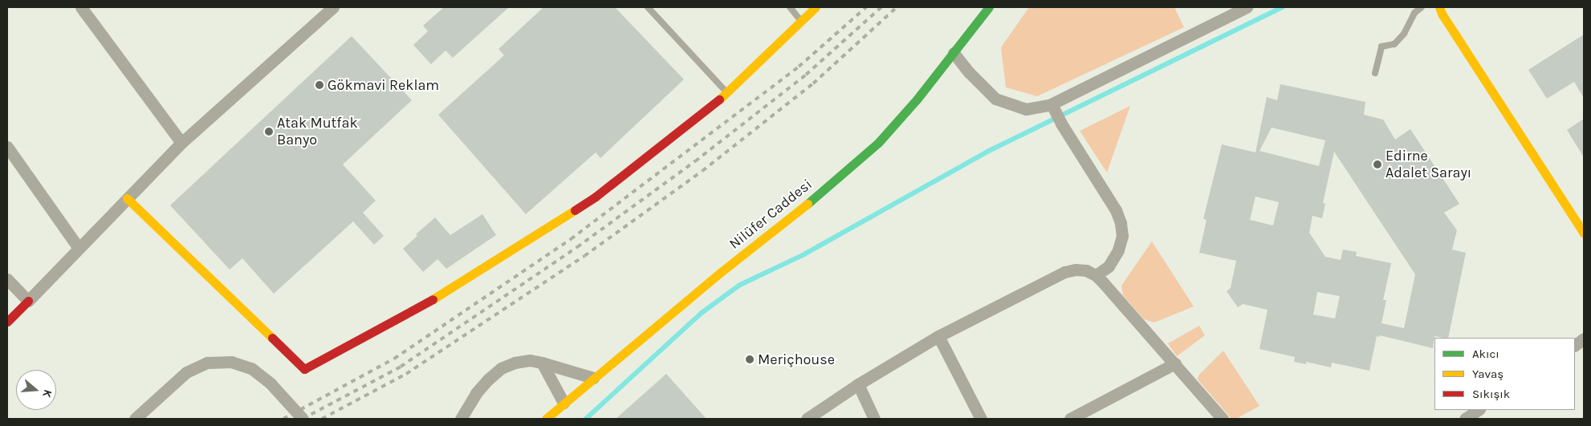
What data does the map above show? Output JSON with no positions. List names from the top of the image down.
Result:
{
  "streets": {
    "street": ["Nilüfer Caddesi"]
  },
  "places": [
    "Gökmavi Reklam",
    "Atak Mutfak Banyo",
    "Edirne Adalet Sarayı",
    "Meriçhouse"
  ],
  "legend": ["Akıcı", "Yavaş", "Sıkışık"],
  "north": "right"
}
